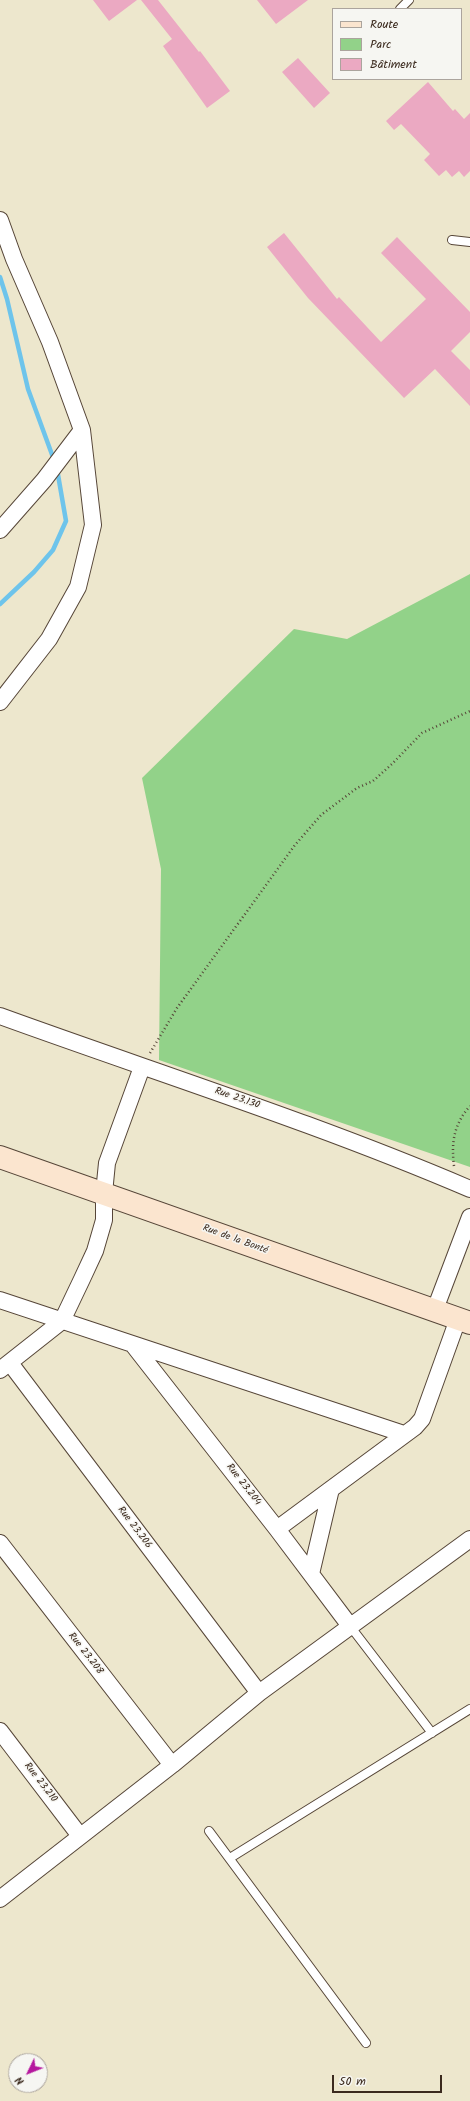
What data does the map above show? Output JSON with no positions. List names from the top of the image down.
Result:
{
  "streets": {
    "street": [
      "Rue 23.130",
      "Rue de la Bonté",
      "Rue 23.204",
      "Rue 23.206",
      "Rue 23.208",
      "Rue 23.210"
    ]
  },
  "legend": ["Route", "Parc", "Bâtiment"],
  "scale_bar": "50 m",
  "north": "bottom left"
}
